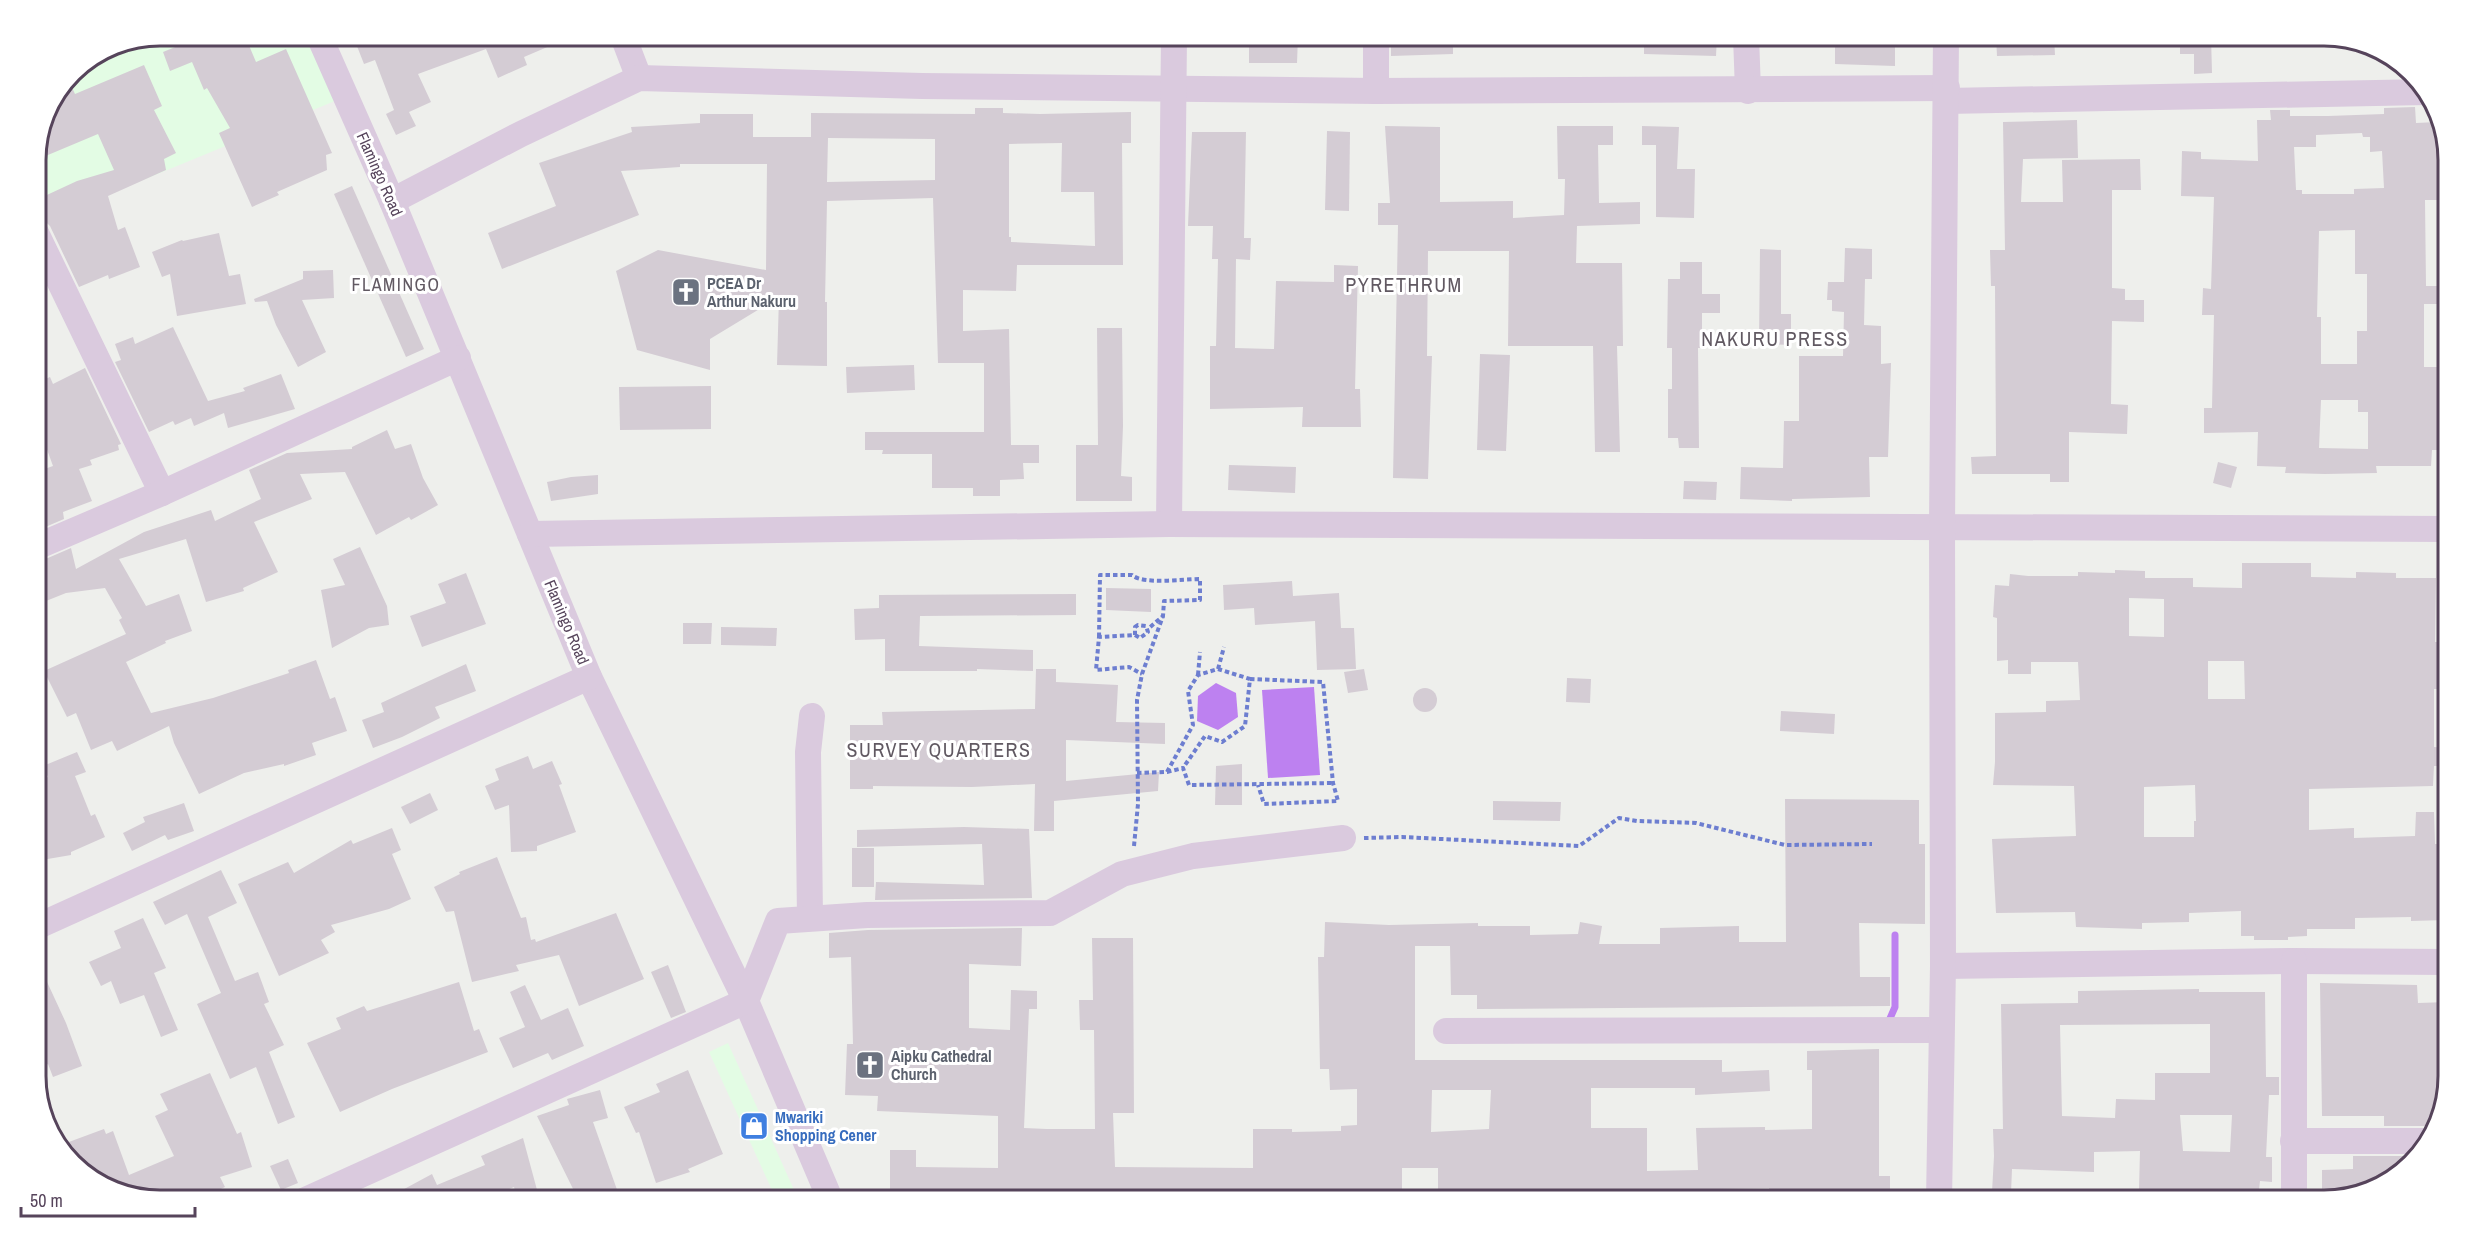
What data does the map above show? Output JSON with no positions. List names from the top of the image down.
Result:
{
  "streets": {
    "street": ["Flamingo Road"]
  },
  "districts": [
    "FLAMINGO",
    "PYRETHRUM",
    "NAKURU PRESS",
    "SURVEY QUARTERS"
  ],
  "places": {
    "church": ["PCEA Dr Arthur Nakuru", "Aipku Cathedral Church"],
    "shop": ["Mwariki Shopping Cener"]
  },
  "scale_bar": "50 m"
}
